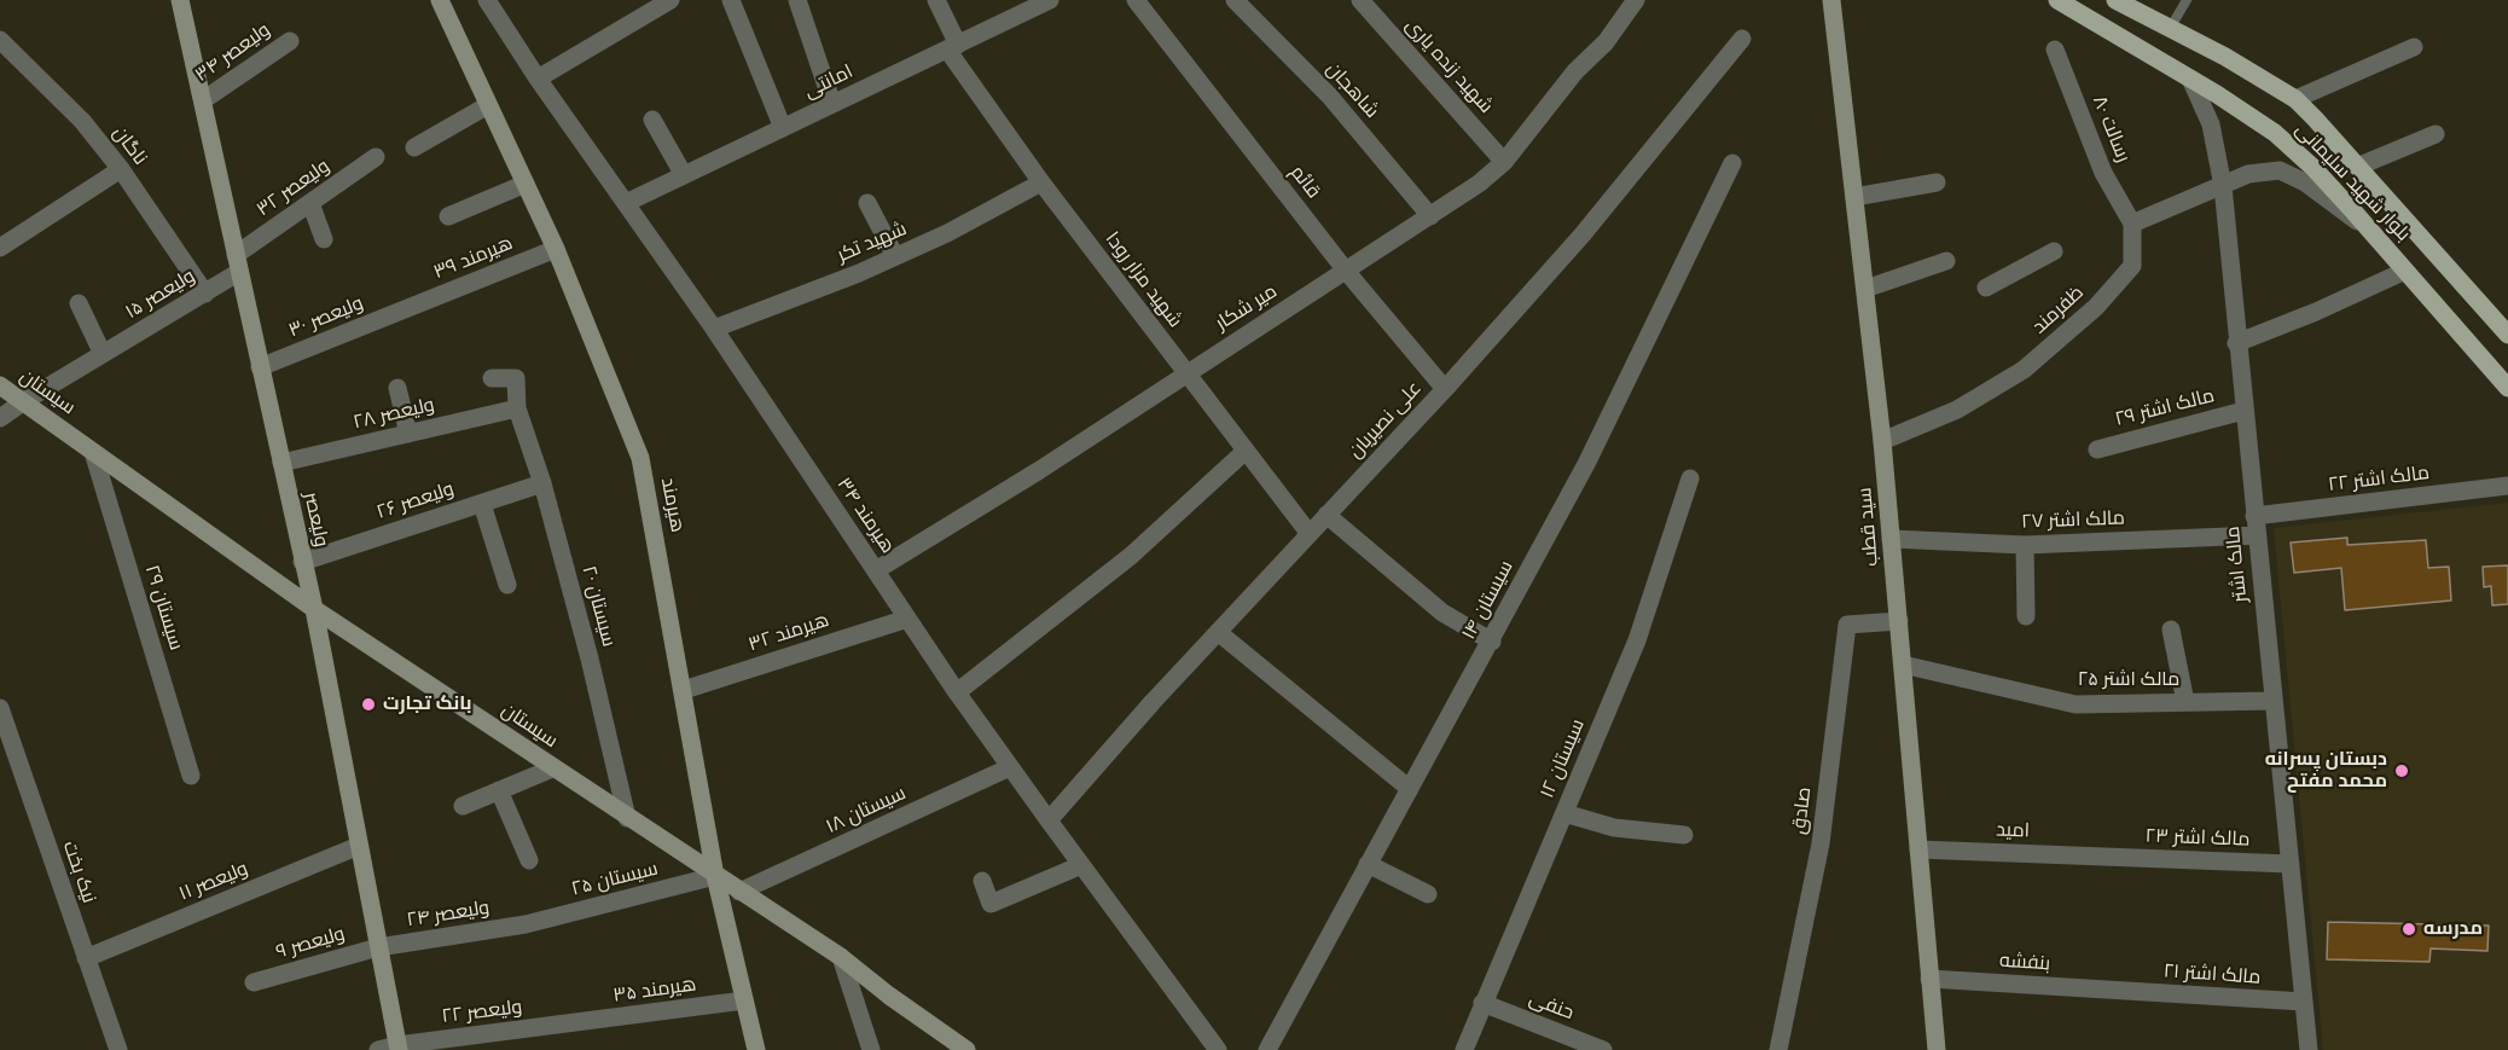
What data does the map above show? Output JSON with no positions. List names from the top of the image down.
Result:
{
  "streets": {
    "main road": ["بلوار شهید سلیمانی"],
    "street": [
      "ولیعصر ۳۴",
      "شهید زنده یاری",
      "امانتی",
      "شاهجان",
      "رسالت ۸۰",
      "ناگان",
      "قائم",
      "ولیعصر ۳۲",
      "شهید تکر",
      "هیرمند ۳۹",
      "شهید مزار رودا",
      "ولیعصر ۱۵",
      "میر شکار",
      "ظفرمند",
      "ولیعصر ۳۰",
      "سیستان",
      "مالک اشتر ۲۹",
      "ولیعصر ۲۸",
      "علی نصیریان",
      "مالک اشتر ۲۲",
      "ولیعصر ۲۶",
      "هیرمند",
      "هیرمند ۳۴",
      "ولیعصر",
      "مالک اشتر ۲۷",
      "سید قطب",
      "مالک اشتر",
      "سیستان ۱۴",
      "سیستان ۲۰",
      "سیستان ۲۹",
      "هیرمند ۳۲",
      "مالک اشتر ۲۵",
      "سیستان ۱۲",
      "سیستان ۱۸",
      "صادق",
      "امید",
      "مالک اشتر ۲۳",
      "نیک بخت",
      "سیستان ۲۵",
      "ولیعصر ۱۱",
      "ولیعصر ۲۴",
      "ولیعصر ۹",
      "بنفشه",
      "مالک اشتر ۲۱",
      "هیرمند ۳۵",
      "حنفی",
      "ولیعصر ۲۲"
    ]
  },
  "crossings": [
    ["ولیعصر ۳۴", "ولیعصر"],
    ["شهید زنده یاری", "میر شکار"],
    ["امانتی", "شهید مزار رودا"],
    ["امانتی", "هیرمند ۳۴"],
    ["شاهجان", "میر شکار"],
    ["رسالت ۸۰", "ظفرمند"],
    ["ناگان", "ولیعصر ۱۵"],
    ["قائم", "میر شکار"],
    ["قائم", "علی نصیریان"],
    ["بلوار شهید سلیمانی", "مالک اشتر"],
    ["ولیعصر ۳۲", "ولیعصر ۱۵"],
    ["ولیعصر ۳۲", "ولیعصر"],
    ["شهید تکر", "شهید مزار رودا"],
    ["شهید تکر", "هیرمند ۳۴"],
    ["هیرمند ۳۹", "ولیعصر ۳۰"],
    ["هیرمند ۳۹", "هیرمند"],
    ["شهید مزار رودا", "میر شکار"],
    ["شهید مزار رودا", "علی نصیریان"],
    ["ولیعصر ۱۵", "سیستان"],
    ["ولیعصر ۱۵", "ولیعصر"],
    ["میر شکار", "هیرمند ۳۴"],
    ["ظفرمند", "سید قطب"],
    ["ولیعصر ۳۰", "ولیعصر"],
    ["سیستان", "هیرمند"],
    ["سیستان", "ولیعصر"],
    ["سیستان", "سیستان ۲۰"],
    ["سیستان", "سیستان ۲۹"],
    ["سیستان", "سیستان ۱۸"],
    ["سیستان", "سیستان ۲۵"],
    ["مالک اشتر ۲۹", "مالک اشتر"],
    ["ولیعصر ۲۸", "ولیعصر"],
    ["ولیعصر ۲۸", "سیستان ۲۰"],
    ["علی نصیریان", "هیرمند ۳۴"],
    ["مالک اشتر ۲۲", "مالک اشتر"],
    ["ولیعصر ۲۶", "ولیعصر"],
    ["ولیعصر ۲۶", "سیستان ۲۰"],
    ["هیرمند", "هیرمند ۳۲"],
    ["هیرمند", "سیستان ۲۵"],
    ["هیرمند", "هیرمند ۳۵"],
    ["هیرمند ۳۴", "هیرمند ۳۲"],
    ["هیرمند ۳۴", "سیستان ۱۸"],
    ["ولیعصر", "ولیعصر ۱۱"],
    ["ولیعصر", "ولیعصر ۲۴"],
    ["ولیعصر", "ولیعصر ۹"],
    ["ولیعصر", "ولیعصر ۲۲"],
    ["مالک اشتر ۲۷", "سید قطب"],
    ["مالک اشتر ۲۷", "مالک اشتر"],
    ["سید قطب", "مالک اشتر ۲۵"],
    ["سید قطب", "صادق"],
    ["سید قطب", "امید"],
    ["سید قطب", "بنفشه"],
    ["مالک اشتر", "مالک اشتر ۲۵"],
    ["مالک اشتر", "مالک اشتر ۲۳"],
    ["مالک اشتر", "مالک اشتر ۲۱"],
    ["سیستان ۱۲", "حنفی"],
    ["امید", "مالک اشتر ۲۳"],
    ["نیک بخت", "ولیعصر ۱۱"],
    ["سیستان ۲۵", "ولیعصر ۲۴"],
    ["ولیعصر ۲۴", "ولیعصر ۹"],
    ["بنفشه", "مالک اشتر ۲۱"],
    ["هیرمند ۳۵", "ولیعصر ۲۲"]
  ],
  "places": ["بانک تجارت", "دبستان پسرانه محمد مفتح", "مدرسه"]
}
